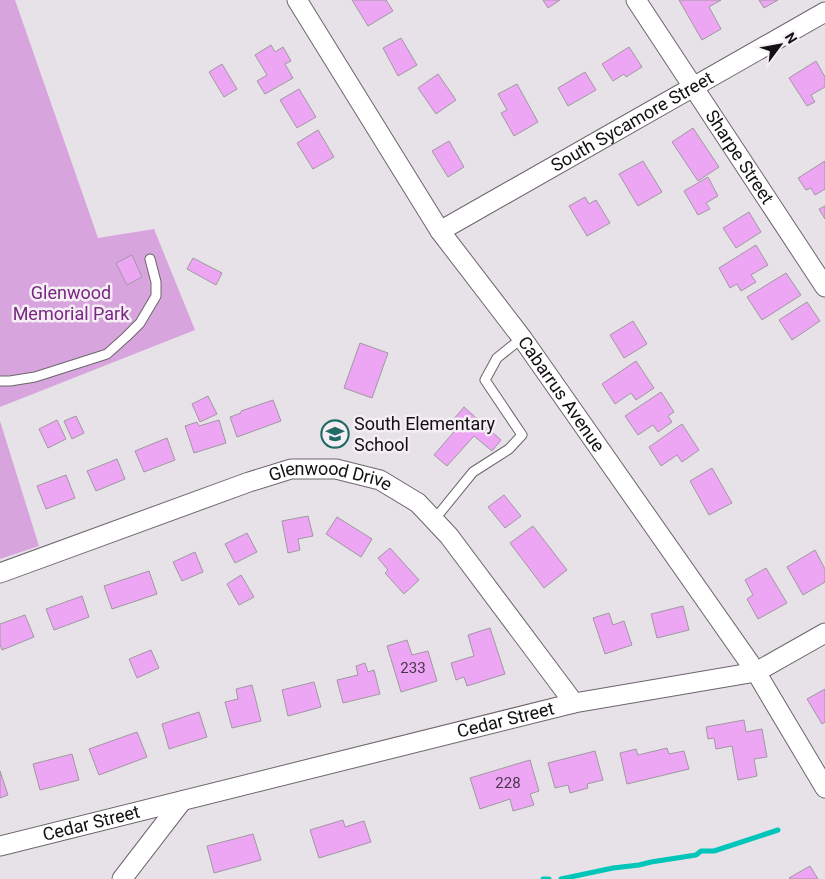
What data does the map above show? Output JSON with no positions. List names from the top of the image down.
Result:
{
  "streets": {
    "street": [
      "South Sycamore Street",
      "Sharpe Street",
      "Cabarrus Avenue",
      "Glenwood Drive",
      "Cedar Street"
    ]
  },
  "crossings": [
    ["South Sycamore Street", "Sharpe Street"],
    ["South Sycamore Street", "Cabarrus Avenue"],
    ["Cabarrus Avenue", "Cedar Street"],
    ["Glenwood Drive", "Cedar Street"]
  ],
  "parks": ["Glenwood Memorial Park"],
  "places": {
    "school or university": ["South Elementary School"]
  },
  "house_numbers": ["233", "228"],
  "north": "top right"
}
